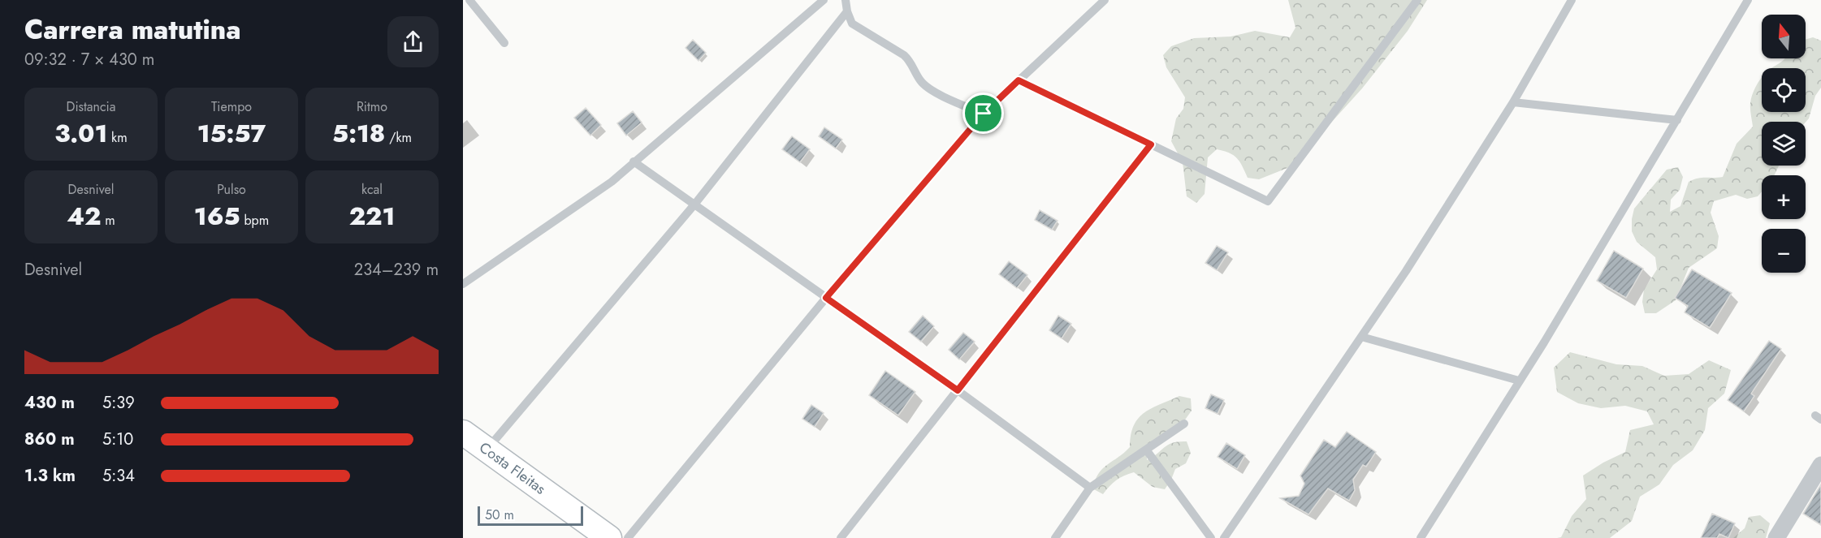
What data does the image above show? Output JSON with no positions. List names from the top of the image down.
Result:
{
  "streets": {
    "main road": ["Costa Fleitas"]
  },
  "scale_bar": "50 m",
  "north": "top",
  "page": {
    "heading": ["Carrera matutina", "09:32 · 7 × 430 m"],
    "map_buttons": ["+", "−"],
    "stats": [
      ["Distancia", "3.01 km"],
      ["Tiempo", "15:57"],
      ["Ritmo", "5:18 /km"],
      ["Desnivel", "42 m"],
      ["Pulso", "165 bpm"],
      ["kcal", "221"]
    ],
    "chart": ["Desnivel", "234–239 m"],
    "list": [
      {
        "name": "430 m",
        "note": "5:39"
      },
      {
        "name": "860 m",
        "note": "5:10"
      },
      {
        "name": "1.3 km",
        "note": "5:34"
      }
    ],
    "scale": "50 m"
  }
}
